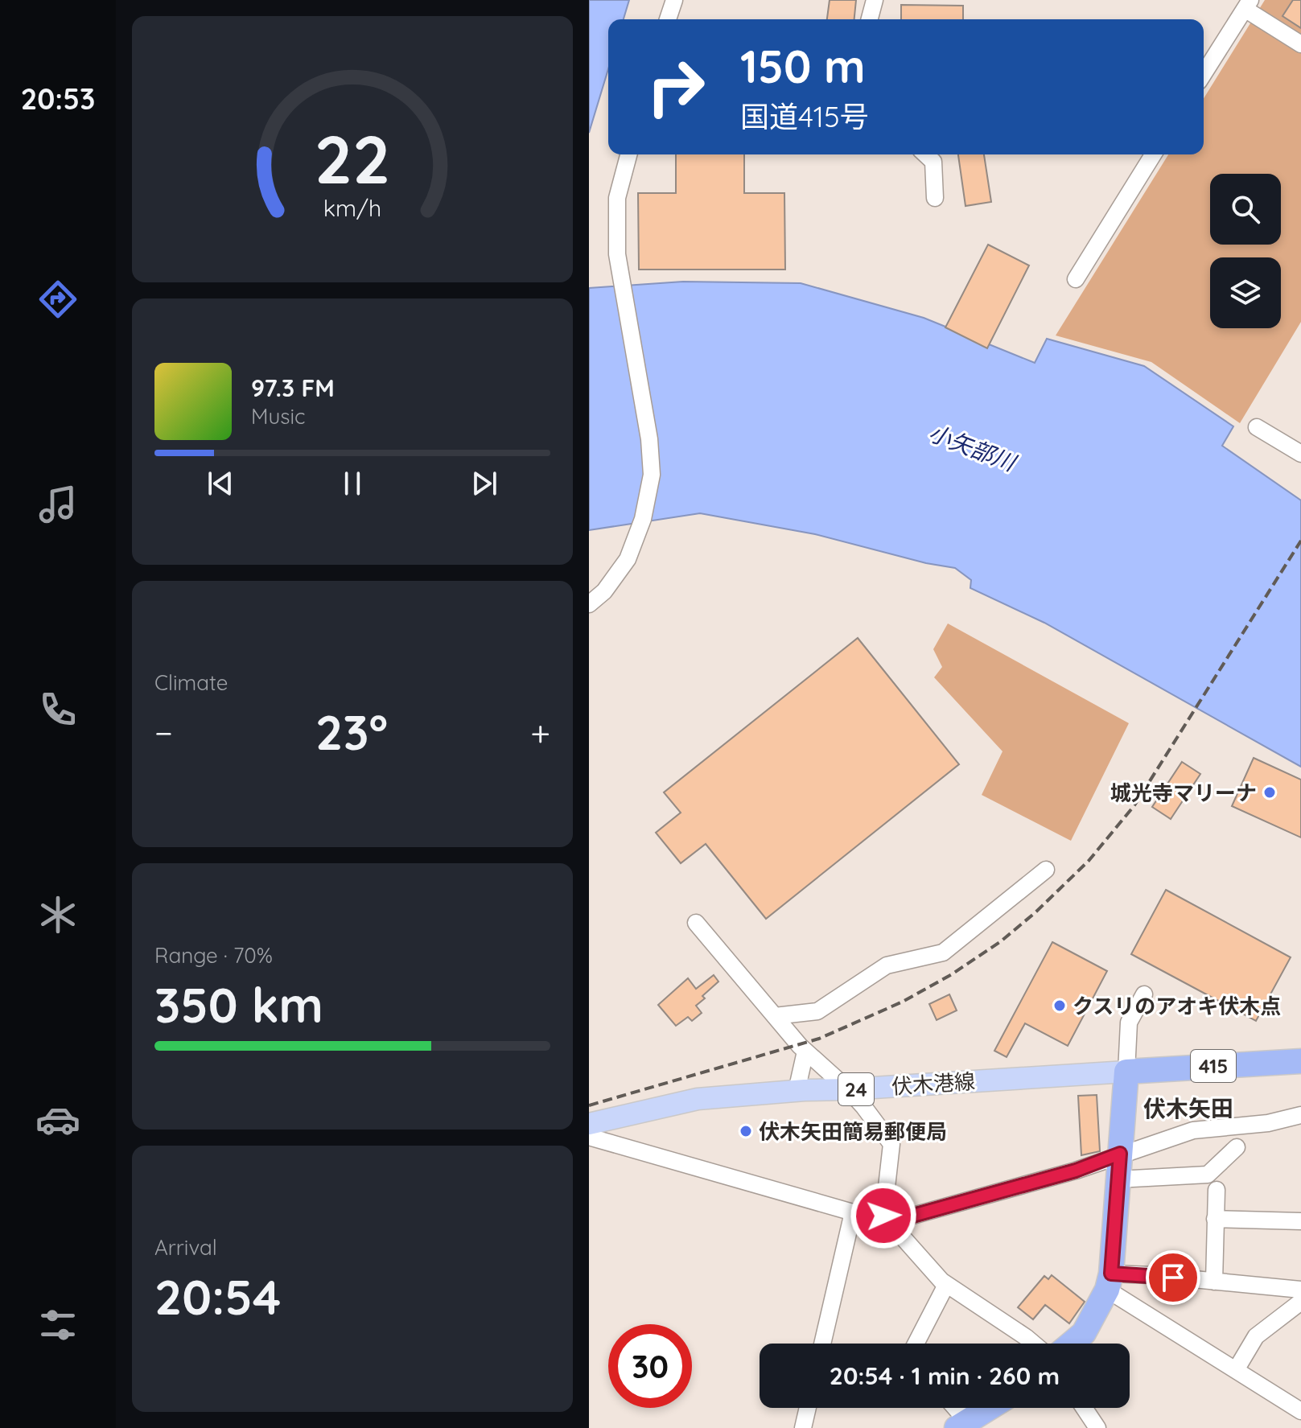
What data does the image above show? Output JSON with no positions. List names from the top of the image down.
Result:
{
  "streets": {
    "highway": ["415"],
    "main road": ["伏木港線", "24"]
  },
  "crossings": [
    ["415", "伏木港線"]
  ],
  "districts": ["伏木矢田"],
  "water": ["小矢部川"],
  "places": ["城光寺マリーナ", "クスリのアオキ伏木点", "伏木矢田簡易郵便局"],
  "page": {
    "tabs": "20:53",
    "turn": ["150 m", "国道415号"],
    "song": ["97.3 FM", "Music"],
    "tile": [
      "Climate",
      ["Range · 70%", "350 km"],
      ["Arrival", "20:54"]
    ],
    "heat": ["−", "23°", "+"],
    "limit": "30",
    "trip": "20:54 · 1 min · 260 m",
    "gauge": ["22", "km/h"]
  }
}
